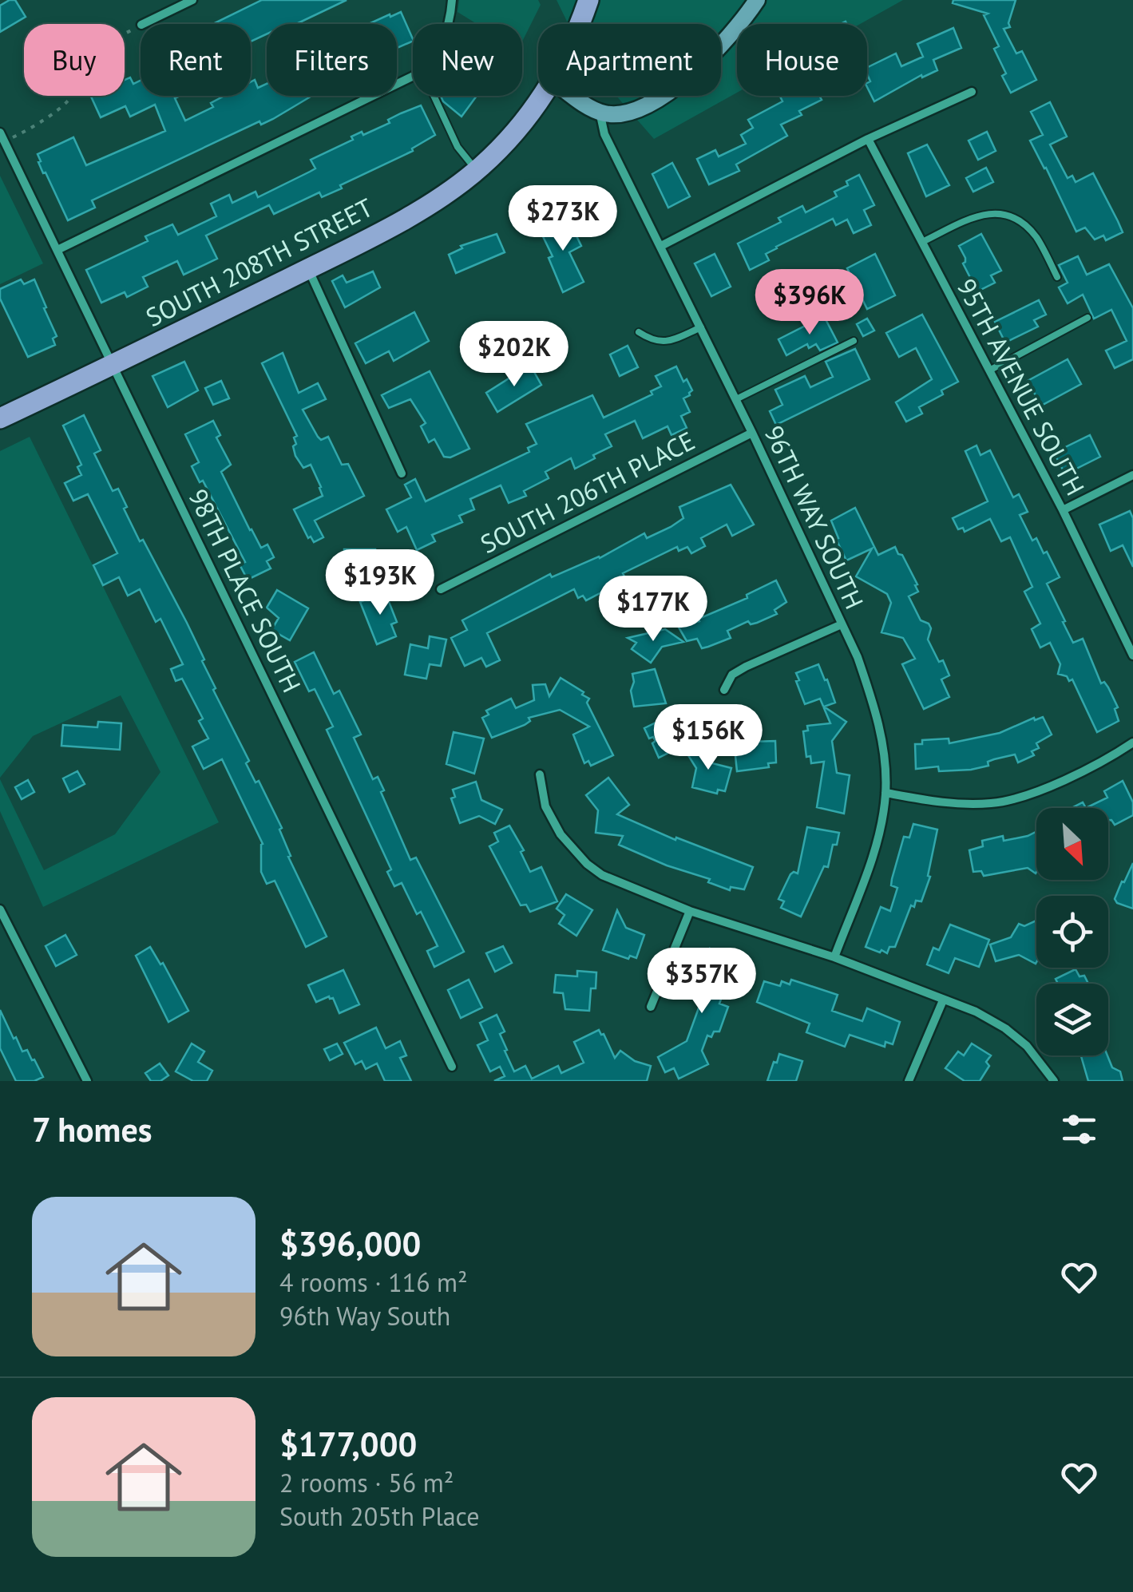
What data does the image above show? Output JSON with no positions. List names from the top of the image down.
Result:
{
  "streets": {
    "main road": ["SOUTH 208TH STREET"],
    "street": [
      "95TH AVENUE SOUTH",
      "SOUTH 206TH PLACE",
      "96TH WAY SOUTH",
      "98TH PLACE SOUTH"
    ]
  },
  "crossings": [
    ["SOUTH 208TH STREET", "98TH PLACE SOUTH"],
    ["SOUTH 206TH PLACE", "96TH WAY SOUTH"]
  ],
  "north": "bottom right",
  "page": {
    "chip": [
      "Buy",
      "Rent",
      "Filters",
      "New",
      "Apartment",
      "House"
    ],
    "price": [
      "$273K",
      "$396K",
      "$202K",
      "$193K",
      "$177K",
      "$156K",
      "$357K"
    ],
    "heading": "7 homes",
    "list": [
      {
        "name": "$396,000",
        "note": "4 rooms · 116 m² · 96th Way South"
      },
      {
        "name": "$177,000",
        "note": "2 rooms · 56 m² · South 205th Place"
      }
    ]
  }
}
